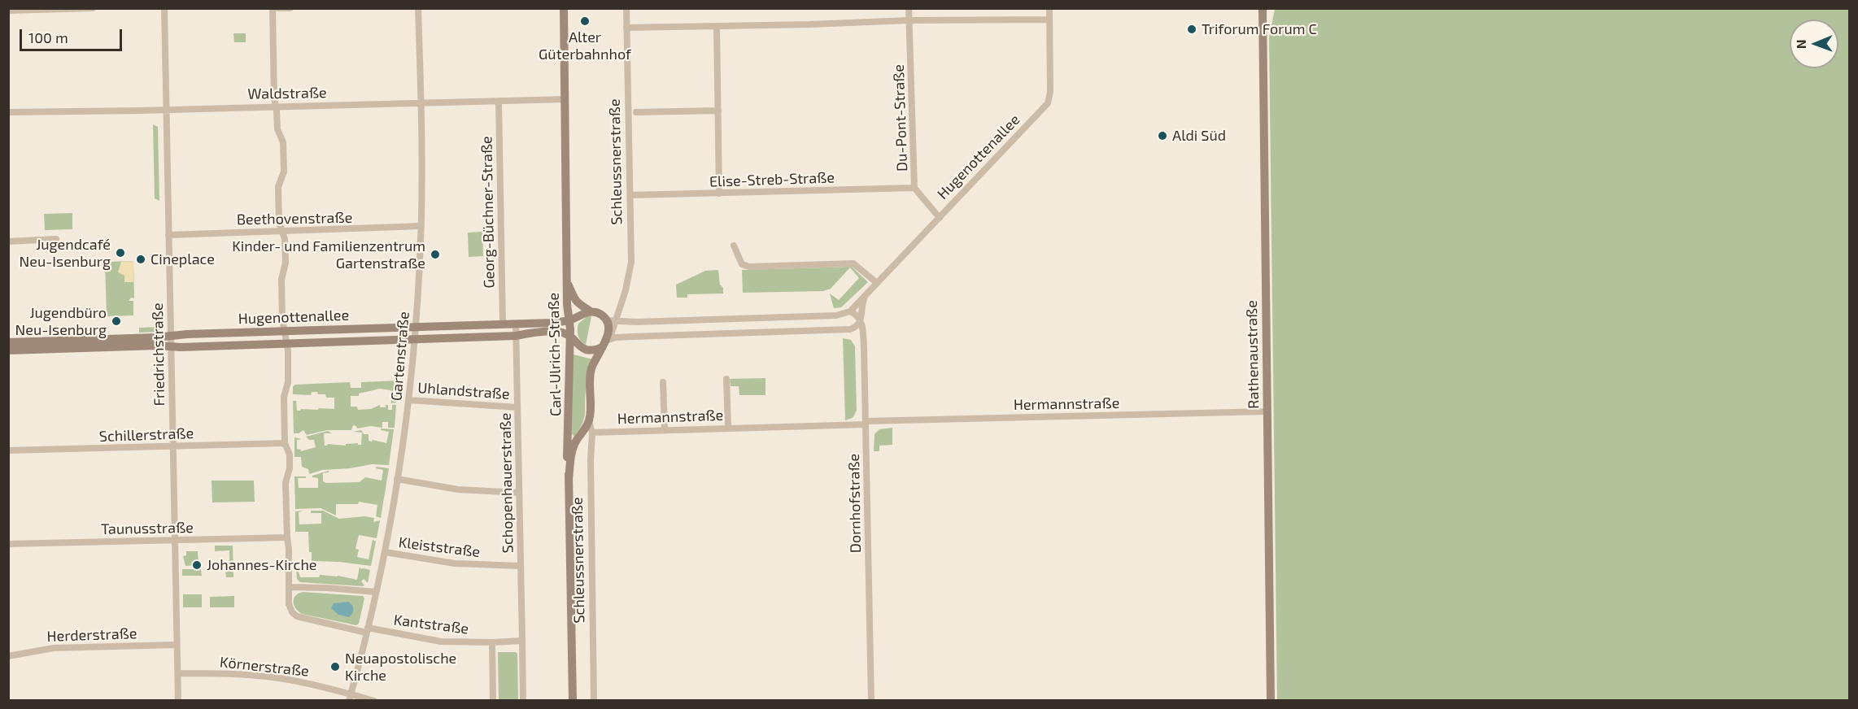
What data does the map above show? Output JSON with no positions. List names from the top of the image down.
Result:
{
  "streets": {
    "street": [
      "Waldstraße",
      "Du-Pont-Straße",
      "Hugenottenallee",
      "Schleussnerstraße",
      "Elise-Streb-Straße",
      "Georg-Büchner-Straße",
      "Beethovenstraße",
      "Friedrichstraße",
      "Carl-Ulrich-Straße",
      "Rathenaustraße",
      "Gartenstraße",
      "Uhlandstraße",
      "Hermannstraße",
      "Schillerstraße",
      "Schopenhauerstraße",
      "Dornhofstraße",
      "Taunusstraße",
      "Kleiststraße",
      "Kantstraße",
      "Herderstraße",
      "Körnerstraße"
    ]
  },
  "crossings": [
    ["Waldstraße", "Georg-Büchner-Straße"],
    ["Waldstraße", "Friedrichstraße"],
    ["Waldstraße", "Carl-Ulrich-Straße"],
    ["Waldstraße", "Gartenstraße"],
    ["Waldstraße", "Kantstraße"],
    ["Du-Pont-Straße", "Hugenottenallee"],
    ["Du-Pont-Straße", "Elise-Streb-Straße"],
    ["Hugenottenallee", "Schleussnerstraße"],
    ["Hugenottenallee", "Georg-Büchner-Straße"],
    ["Hugenottenallee", "Friedrichstraße"],
    ["Hugenottenallee", "Carl-Ulrich-Straße"],
    ["Hugenottenallee", "Gartenstraße"],
    ["Hugenottenallee", "Schopenhauerstraße"],
    ["Hugenottenallee", "Dornhofstraße"],
    ["Hugenottenallee", "Kantstraße"],
    ["Schleussnerstraße", "Elise-Streb-Straße"],
    ["Schleussnerstraße", "Carl-Ulrich-Straße"],
    ["Schleussnerstraße", "Hermannstraße"],
    ["Beethovenstraße", "Friedrichstraße"],
    ["Beethovenstraße", "Gartenstraße"],
    ["Beethovenstraße", "Kantstraße"],
    ["Friedrichstraße", "Schillerstraße"],
    ["Friedrichstraße", "Taunusstraße"],
    ["Friedrichstraße", "Herderstraße"],
    ["Friedrichstraße", "Körnerstraße"],
    ["Rathenaustraße", "Hermannstraße"],
    ["Gartenstraße", "Uhlandstraße"],
    ["Gartenstraße", "Kleiststraße"],
    ["Gartenstraße", "Kantstraße"],
    ["Gartenstraße", "Körnerstraße"],
    ["Uhlandstraße", "Schopenhauerstraße"],
    ["Hermannstraße", "Dornhofstraße"],
    ["Schillerstraße", "Kantstraße"],
    ["Schopenhauerstraße", "Kleiststraße"],
    ["Schopenhauerstraße", "Kantstraße"],
    ["Taunusstraße", "Kantstraße"]
  ],
  "places": [
    "Alter Güterbahnhof",
    "Triforum Forum C",
    "Aldi Süd",
    "Jugendcafé Neu-Isenburg",
    "Kinder- und Familienzentrum Gartenstraße",
    "Cineplace",
    "Jugendbüro Neu-Isenburg",
    "Johannes-Kirche",
    "Neuapostolische Kirche"
  ],
  "scale_bar": "100 m",
  "north": "left"
}
